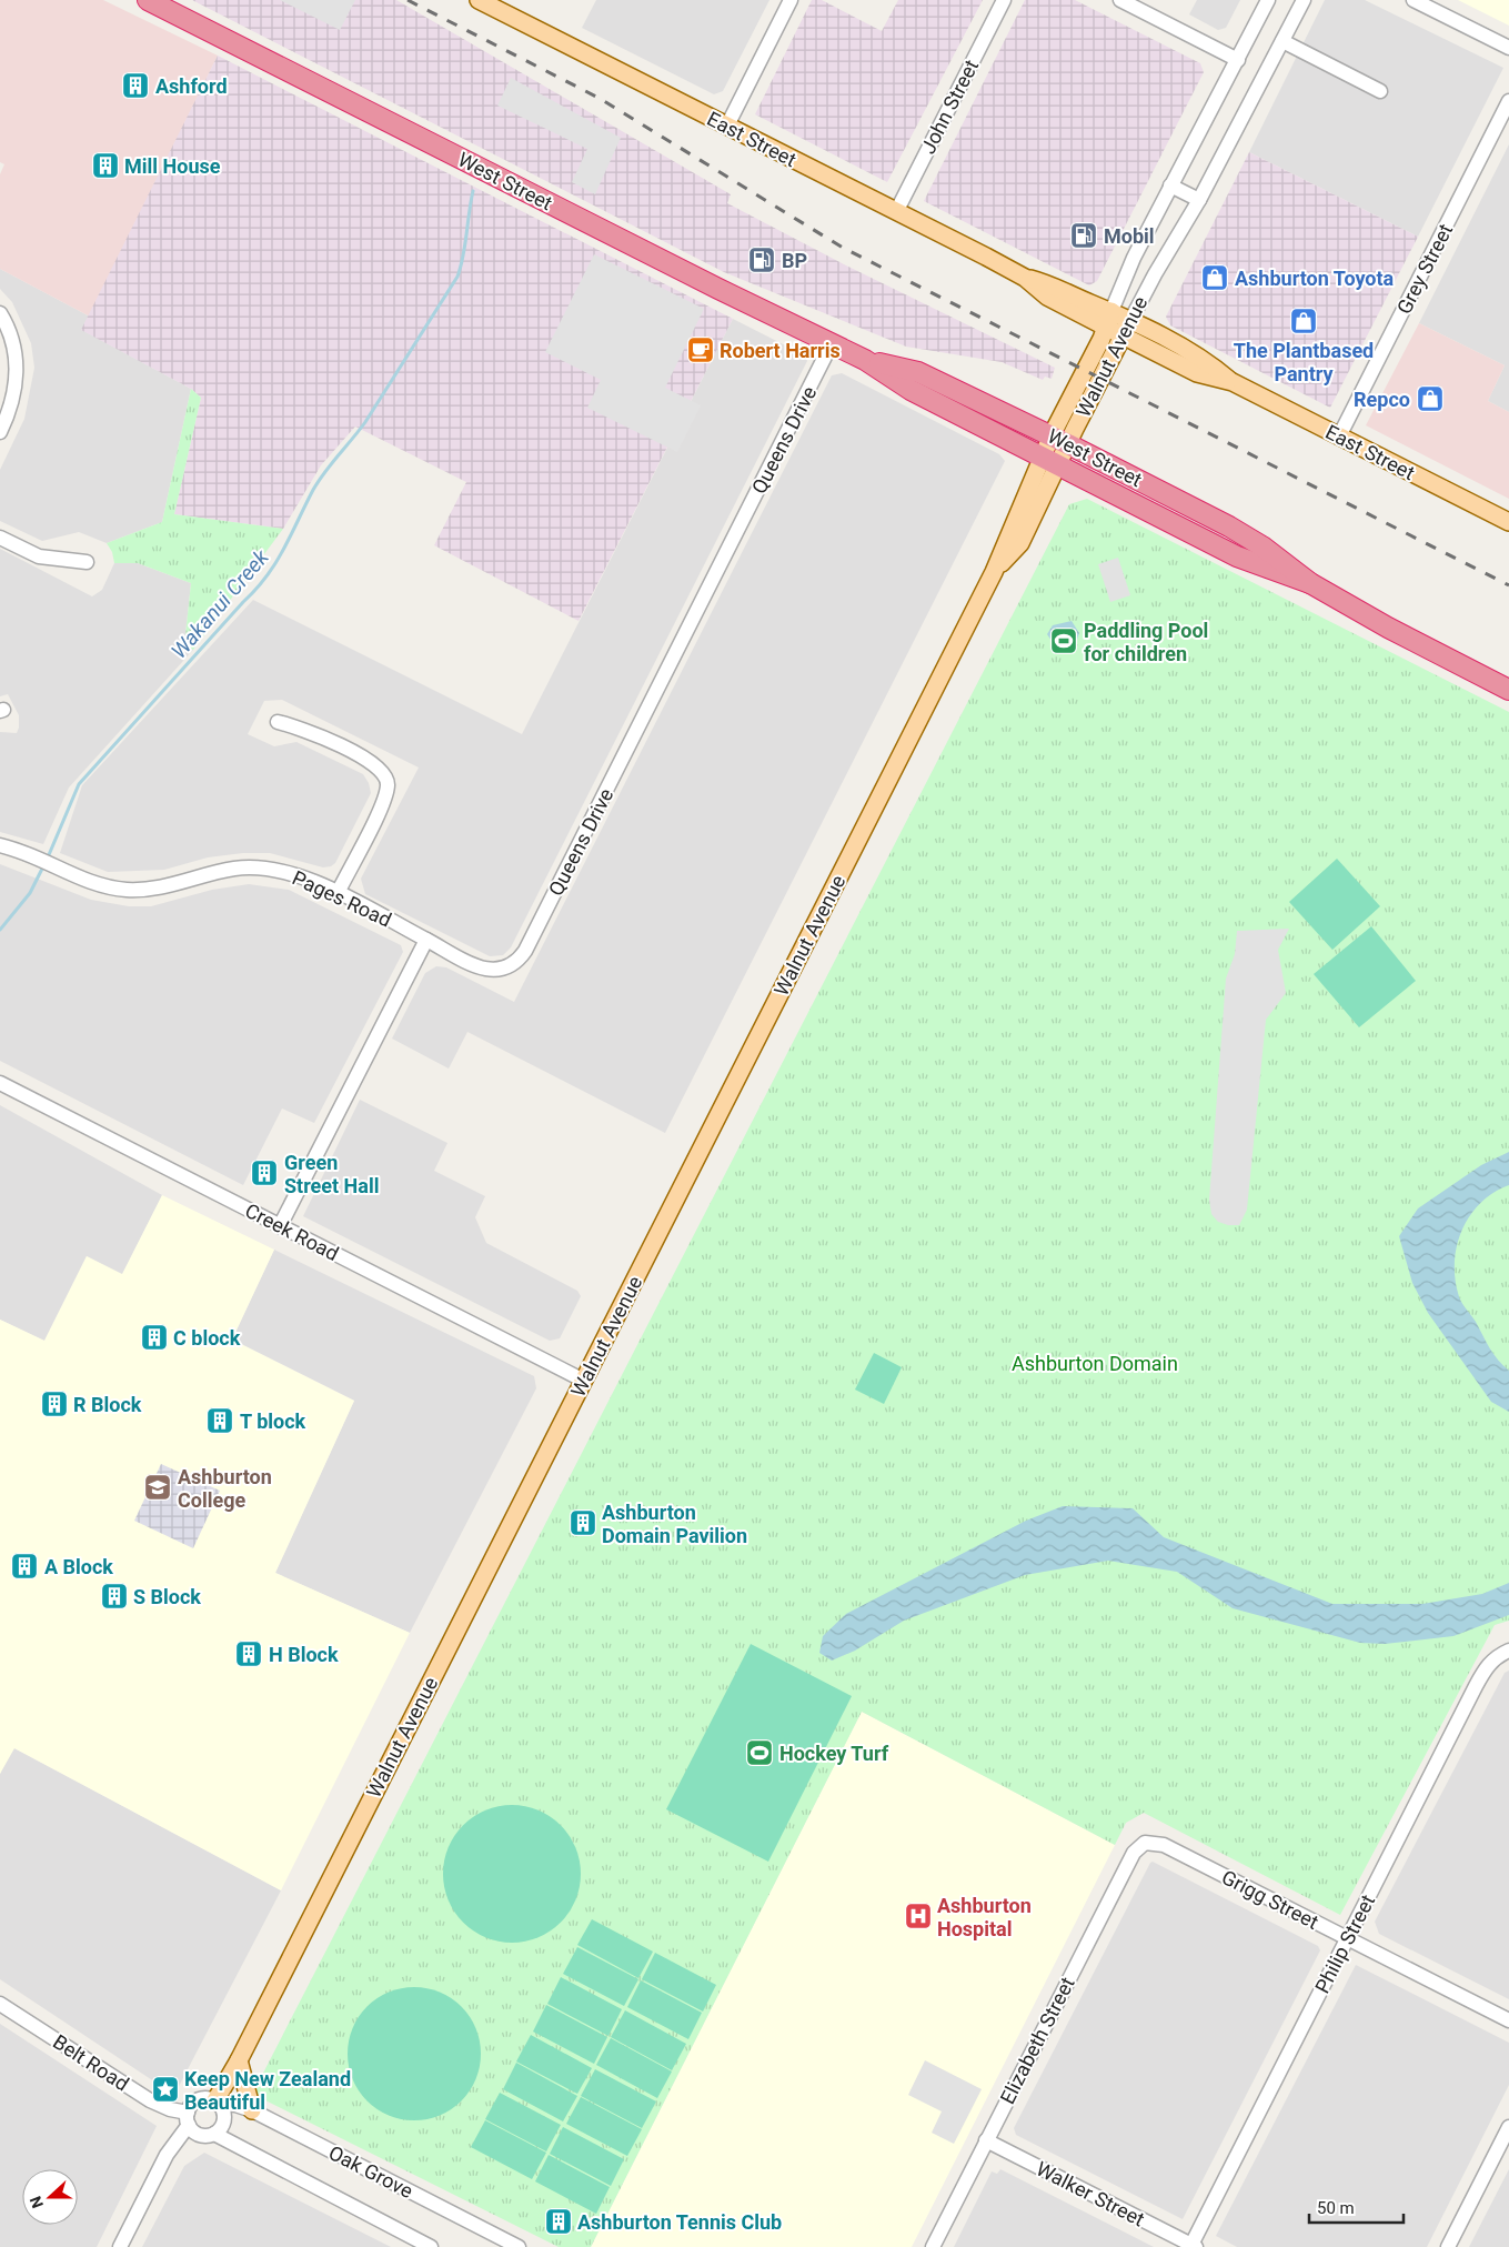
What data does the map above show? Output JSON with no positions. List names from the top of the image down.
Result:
{
  "streets": {
    "highway": ["West Street"],
    "main road": ["East Street", "Walnut Avenue"],
    "street": [
      "John Street",
      "Grey Street",
      "Queens Drive",
      "Pages Road",
      "Creek Road",
      "Grigg Street",
      "Philip Street",
      "Elizabeth Street",
      "Belt Road",
      "Oak Grove",
      "Walker Street"
    ]
  },
  "crossings": [
    ["John Street", "East Street"],
    ["East Street", "Grey Street"],
    ["East Street", "Walnut Avenue"],
    ["West Street", "Walnut Avenue"],
    ["West Street", "Queens Drive"],
    ["Walnut Avenue", "Creek Road"],
    ["Walnut Avenue", "Belt Road"],
    ["Walnut Avenue", "Oak Grove"],
    ["Queens Drive", "Pages Road"],
    ["Grigg Street", "Philip Street"],
    ["Grigg Street", "Elizabeth Street"],
    ["Philip Street", "Walker Street"],
    ["Elizabeth Street", "Walker Street"],
    ["Belt Road", "Oak Grove"]
  ],
  "water": ["Wakanui Creek"],
  "parks": ["Ashburton Domain"],
  "places": {
    "building": [
      "Ashford",
      "Mill House",
      "Green Street Hall",
      "C block",
      "R Block",
      "T block",
      "Ashburton Domain Pavilion",
      "A Block",
      "S Block",
      "H Block",
      "Ashburton Tennis Club"
    ],
    "fuel station": ["Mobil", "BP"],
    "shop": ["Ashburton Toyota", "The Plantbased Pantry", "Repco"],
    "cafe": ["Robert Harris"],
    "sports": ["Paddling Pool for children", "Hockey Turf"],
    "school or university": ["Ashburton College"],
    "hospital": ["Ashburton Hospital"],
    "place": ["Keep New Zealand Beautiful"]
  },
  "scale_bar": "50 m",
  "north": "left"
}
